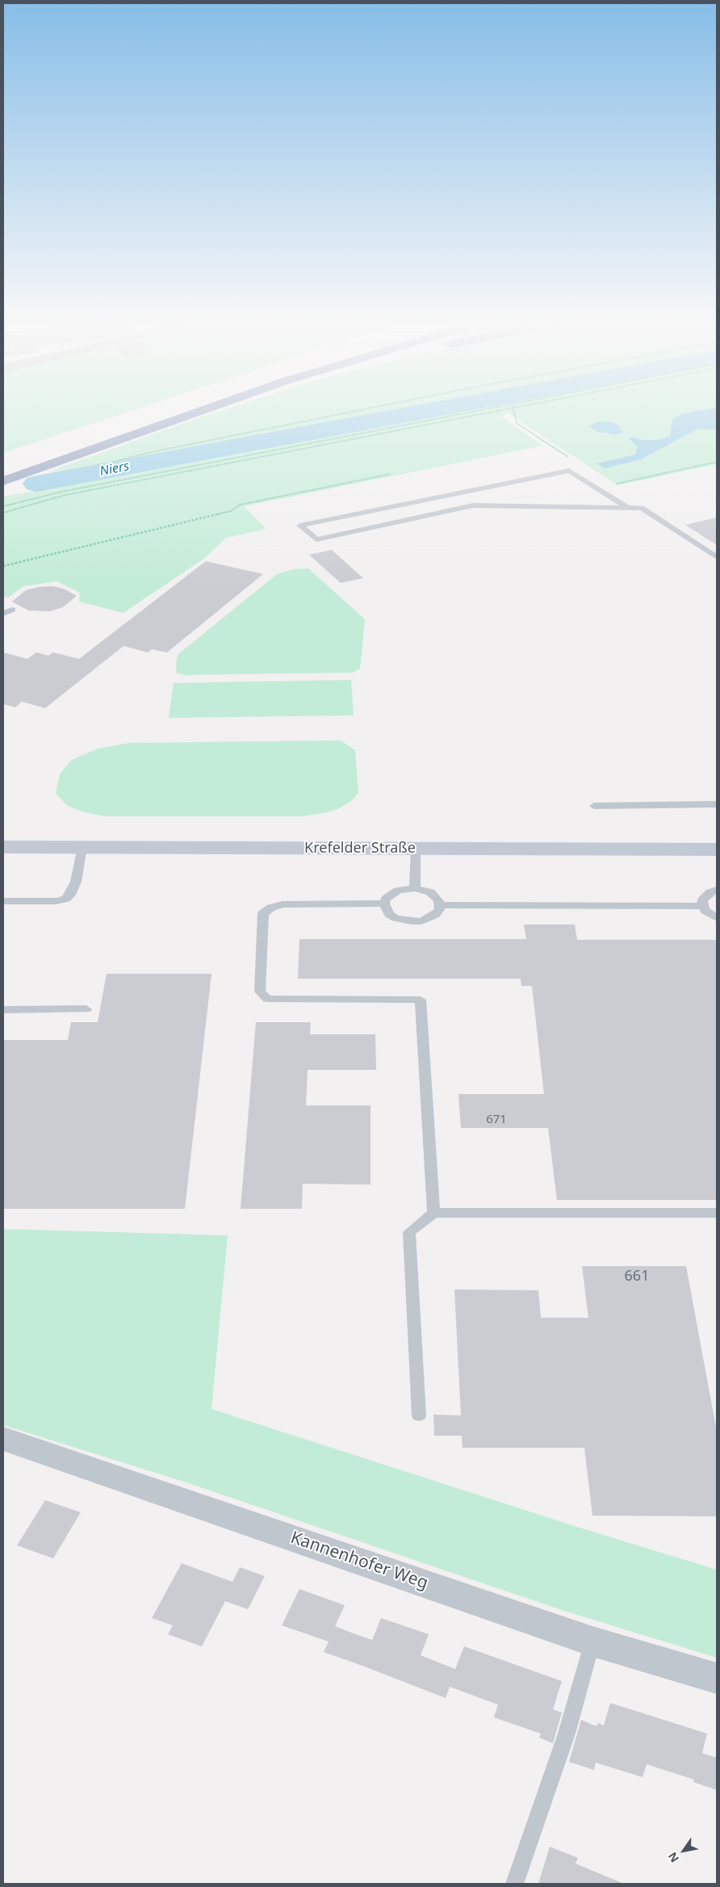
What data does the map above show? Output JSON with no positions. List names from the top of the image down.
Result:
{
  "streets": {
    "street": ["Krefelder Straße", "Kannenhofer Weg"]
  },
  "water": ["Niers"],
  "house_numbers": ["671", "661"],
  "north": "bottom left"
}
